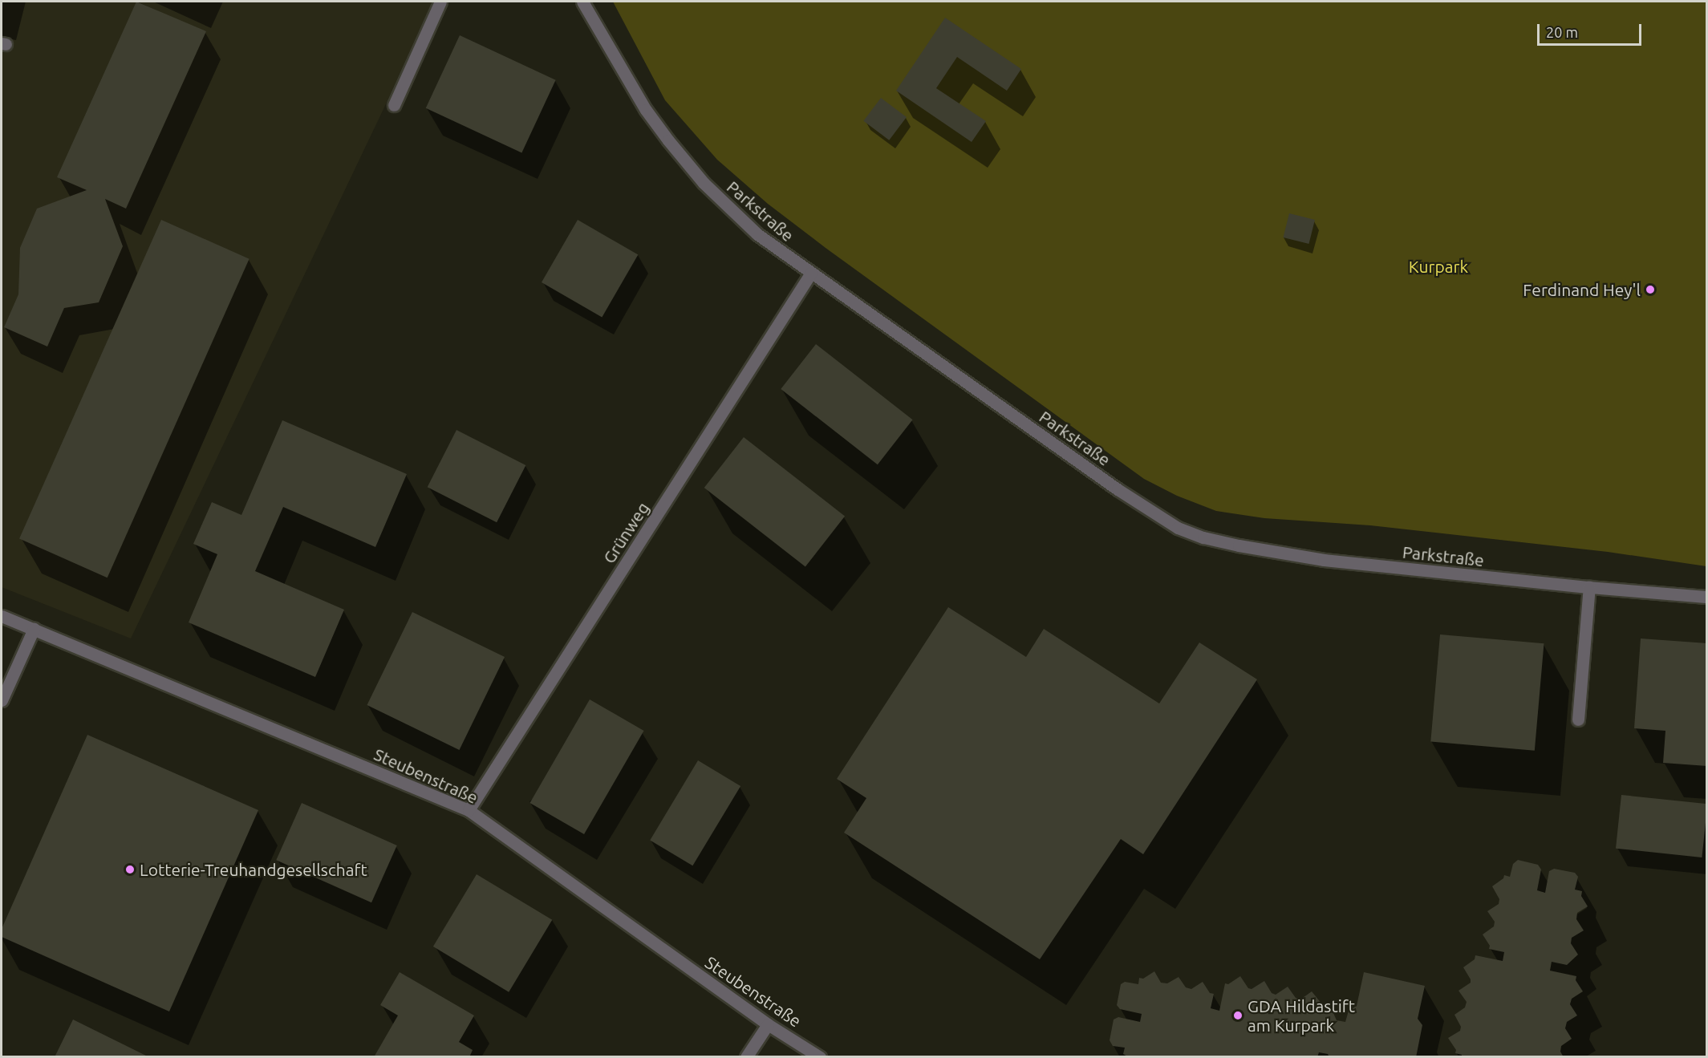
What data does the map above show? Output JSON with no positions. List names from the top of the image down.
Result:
{
  "streets": {
    "street": ["Parkstraße", "Grünweg", "Steubenstraße"]
  },
  "crossings": [
    ["Parkstraße", "Grünweg"],
    ["Grünweg", "Steubenstraße"]
  ],
  "parks": ["Kurpark"],
  "places": ["Ferdinand Hey'l", "Lotterie-Treuhandgesellschaft", "GDA Hildastift am Kurpark"],
  "scale_bar": "20 m"
}
